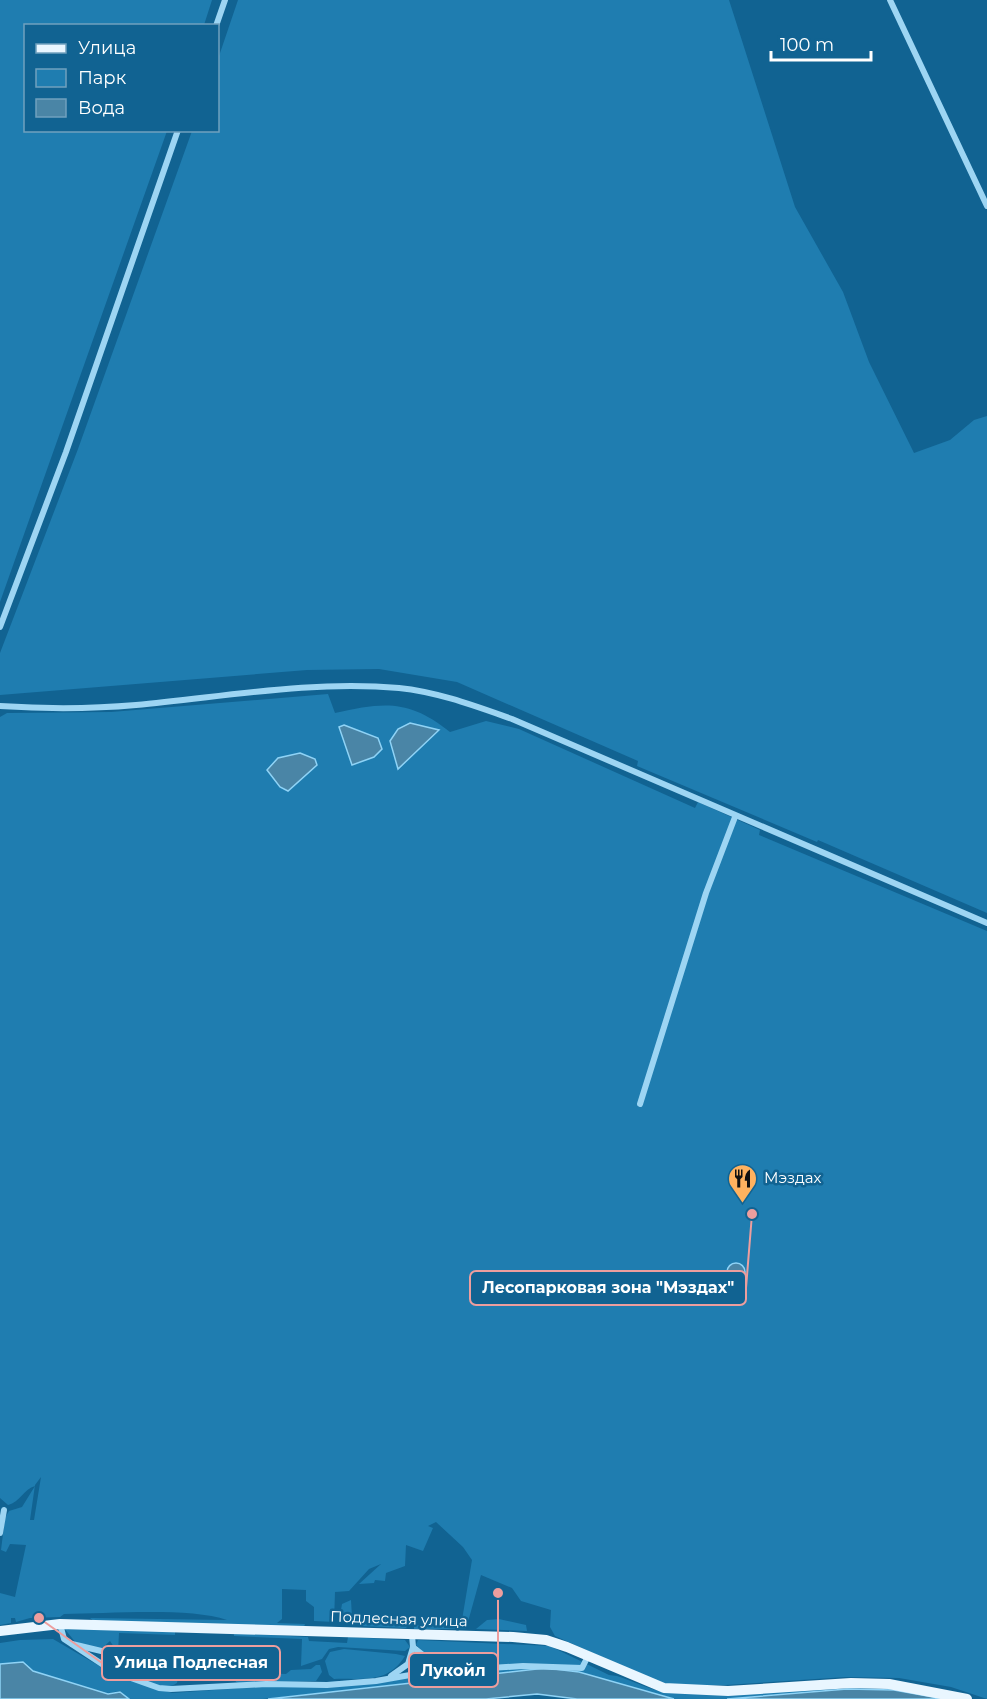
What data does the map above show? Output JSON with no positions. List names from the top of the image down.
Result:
{
  "streets": {
    "main road": ["Подлесная улица"]
  },
  "places": {
    "restaurant": ["Мэздах"],
    "other": ["Лесопарковая зона \"Мэздах\"", "Лукойл", "Улица Подлесная"]
  },
  "legend": ["Улица", "Парк", "Вода"],
  "scale_bar": "100 m"
}
